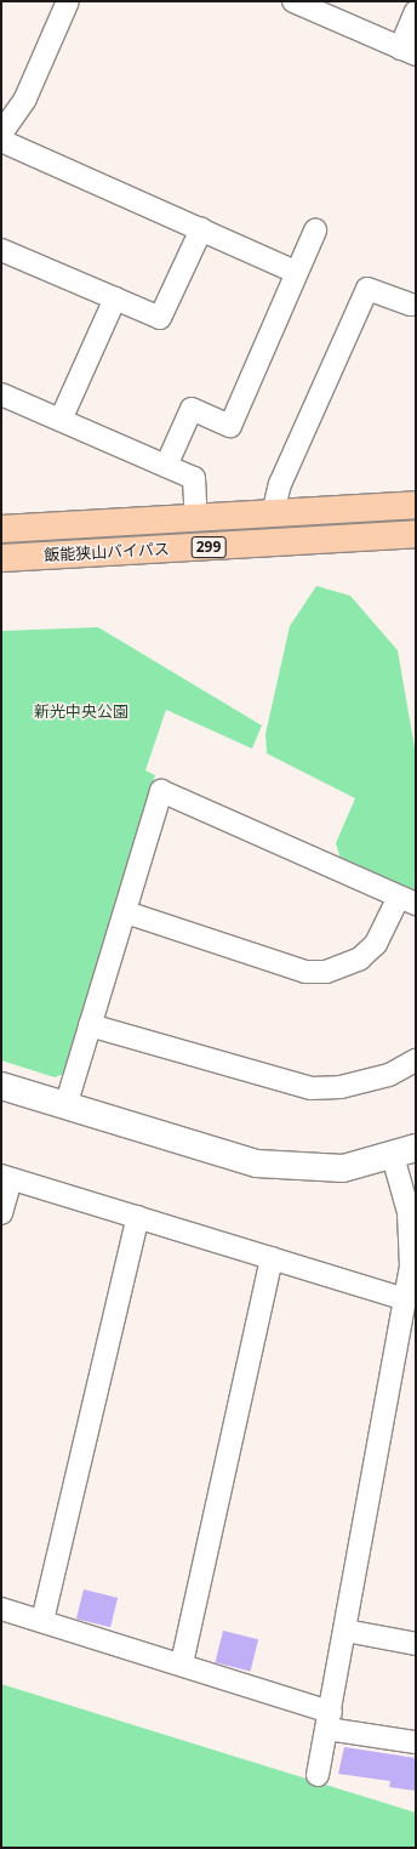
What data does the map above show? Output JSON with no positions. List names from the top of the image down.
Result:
{
  "streets": {
    "highway": ["299", "飯能狭山バイパス"]
  },
  "parks": ["新光中央公園"]
}
